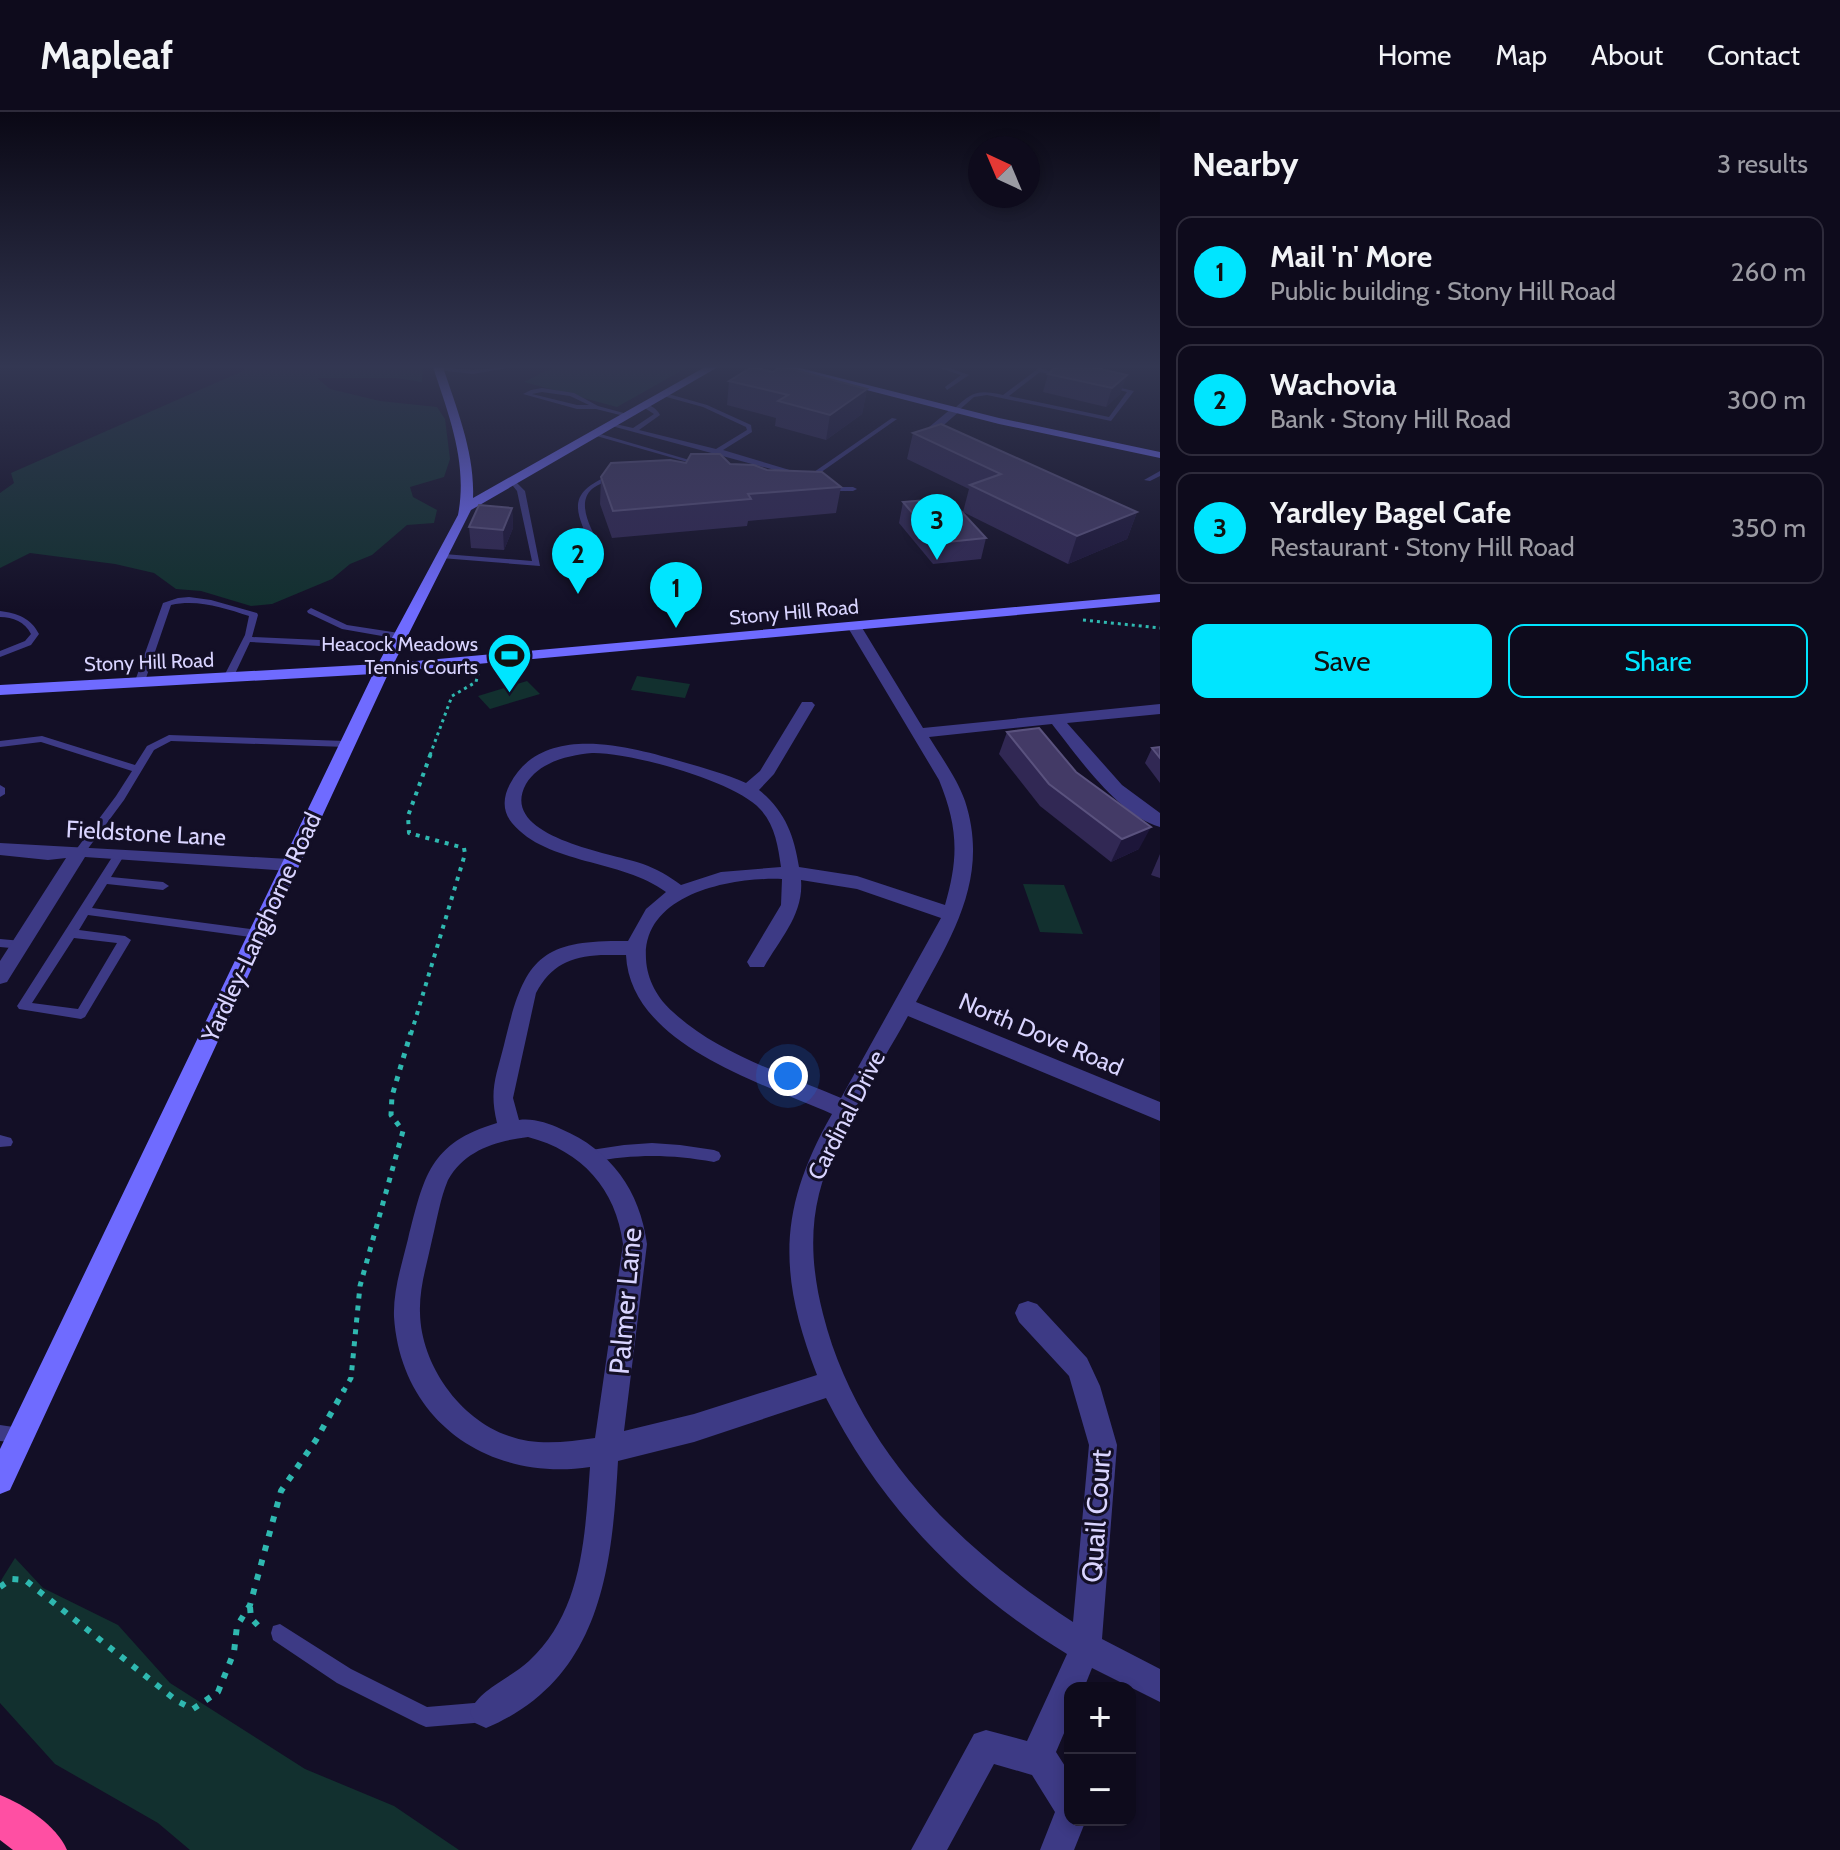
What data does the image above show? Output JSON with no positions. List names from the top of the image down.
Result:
{
  "streets": {
    "main road": ["Stony Hill Road", "Yardley-Langhorne Road"],
    "street": [
      "Fieldstone Lane",
      "North Dove Road",
      "Cardinal Drive",
      "Palmer Lane",
      "Quail Court"
    ]
  },
  "crossings": [
    ["Stony Hill Road", "Yardley-Langhorne Road"],
    ["Stony Hill Road", "Cardinal Drive"],
    ["Fieldstone Lane", "Yardley-Langhorne Road"],
    ["North Dove Road", "Cardinal Drive"],
    ["Cardinal Drive", "Palmer Lane"],
    ["Cardinal Drive", "Quail Court"]
  ],
  "places": {
    "sports": ["Heacock Meadows Tennis Courts"]
  },
  "north": "top left",
  "page": {
    "header": "Mapleaf",
    "nav": [
      "Home",
      "Map",
      "About",
      "Contact"
    ],
    "heading": ["Nearby", "3 results"],
    "list": [
      {
        "mark": "1",
        "name": "Mail 'n' More",
        "note": "Public building · Stony Hill Road",
        "value": "260 m"
      },
      {
        "mark": "2",
        "name": "Wachovia",
        "note": "Bank · Stony Hill Road",
        "value": "300 m"
      },
      {
        "mark": "3",
        "name": "Yardley Bagel Cafe",
        "note": "Restaurant · Stony Hill Road",
        "value": "350 m"
      }
    ],
    "pins": ["3", "2", "1"],
    "buttons": ["Save", "Share"],
    "map_buttons": ["+", "−"]
  }
}
